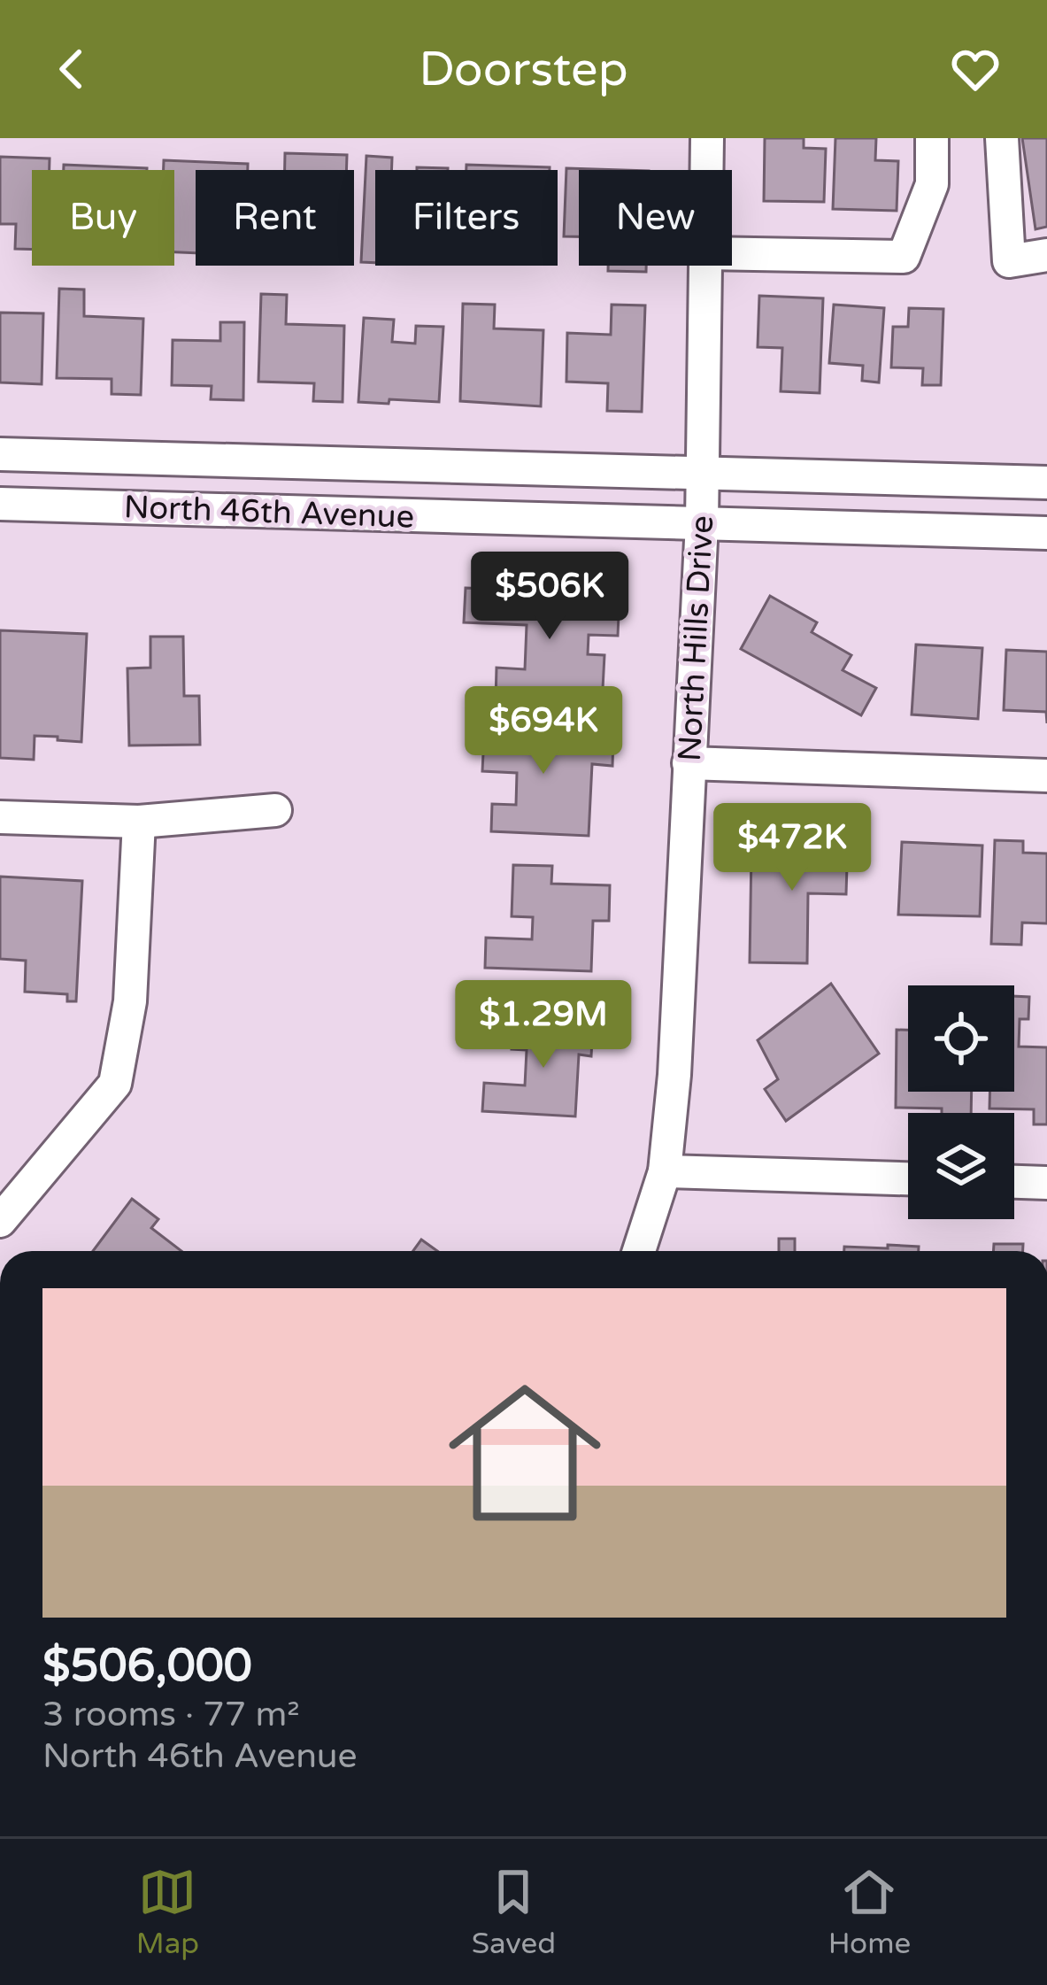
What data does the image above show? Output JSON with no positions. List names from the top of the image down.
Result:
{
  "streets": {
    "street": ["North 46th Avenue", "North Hills Drive"]
  },
  "crossings": [
    ["North 46th Avenue", "North Hills Drive"]
  ],
  "page": {
    "header": "Doorstep",
    "chip": [
      "Buy",
      "Rent",
      "Filters",
      "New"
    ],
    "price": [
      "$506K",
      "$694K",
      "$472K",
      "$1.29M"
    ],
    "list": [
      {
        "name": "$506,000",
        "note": "3 rooms · 77 m² · North 46th Avenue"
      }
    ],
    "tabs": ["Map", "Saved", "Home"]
  }
}
